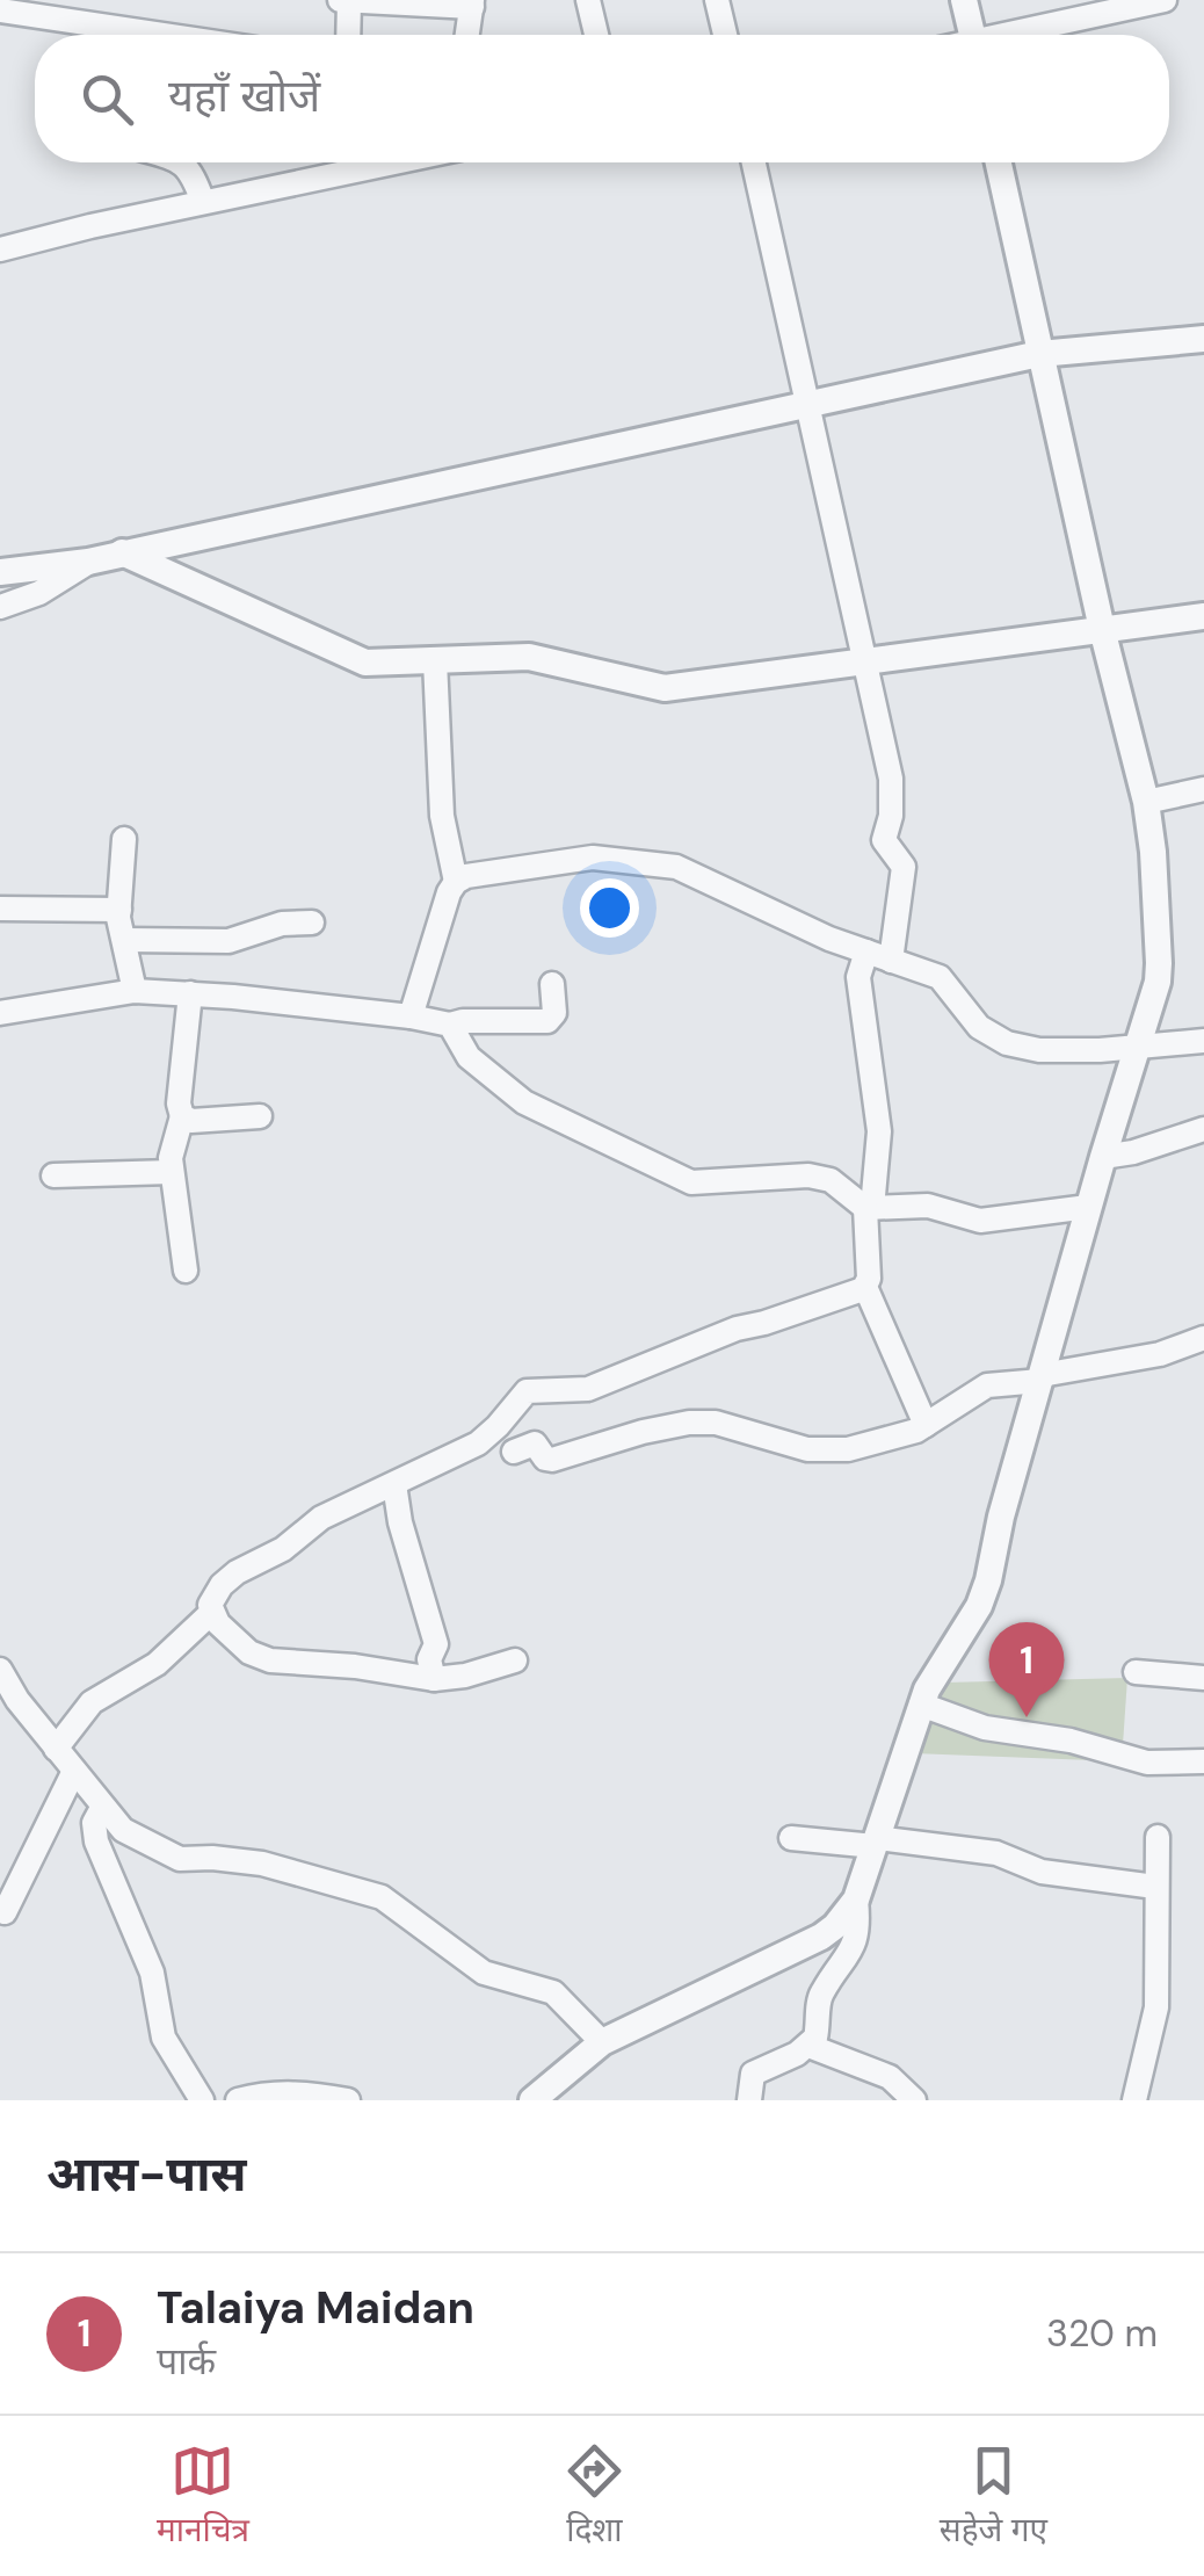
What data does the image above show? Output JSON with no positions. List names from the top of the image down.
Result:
{
  "page": {
    "search": "यहाँ खोजें",
    "pins": "1",
    "heading": "आस-पास",
    "list": [
      {
        "mark": "1",
        "name": "Talaiya Maidan",
        "note": "पार्क",
        "value": "320 m"
      }
    ],
    "nav": ["मानचित्र", "दिशा", "सहेजे गए"]
  }
}
